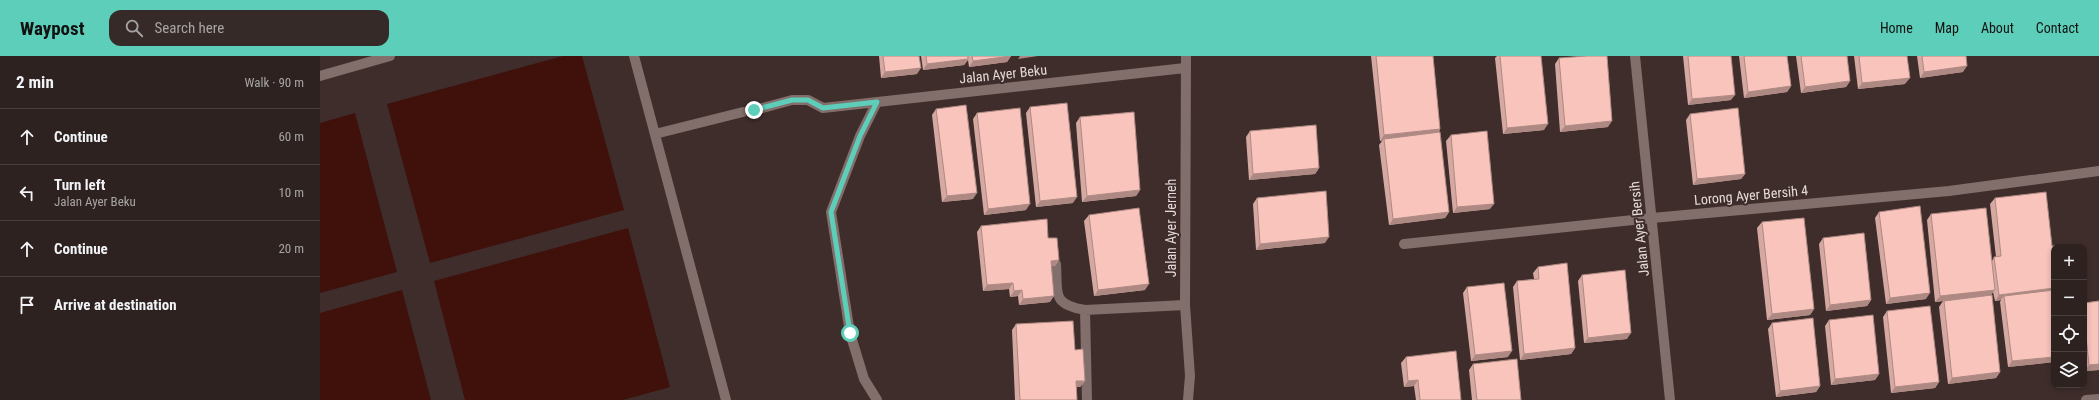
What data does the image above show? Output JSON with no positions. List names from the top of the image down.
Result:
{
  "streets": {
    "street": [
      "Jalan Ayer Beku",
      "Lorong Ayer Bersih 4",
      "Jalan Ayer Jerneh",
      "Jalan Ayer Bersih"
    ]
  },
  "crossings": [
    ["Jalan Ayer Beku", "Jalan Ayer Jerneh"],
    ["Lorong Ayer Bersih 4", "Jalan Ayer Bersih"]
  ],
  "page": {
    "header": "Waypost",
    "search": "Search here",
    "nav": [
      "Home",
      "Map",
      "About",
      "Contact"
    ],
    "heading": ["2 min", "Walk · 90 m"],
    "list": [
      ["Continue", "60 m"],
      ["Turn left", "Jalan Ayer Beku", "10 m"],
      ["Continue", "20 m"],
      "Arrive at destination"
    ],
    "map_buttons": ["+", "−"]
  }
}
